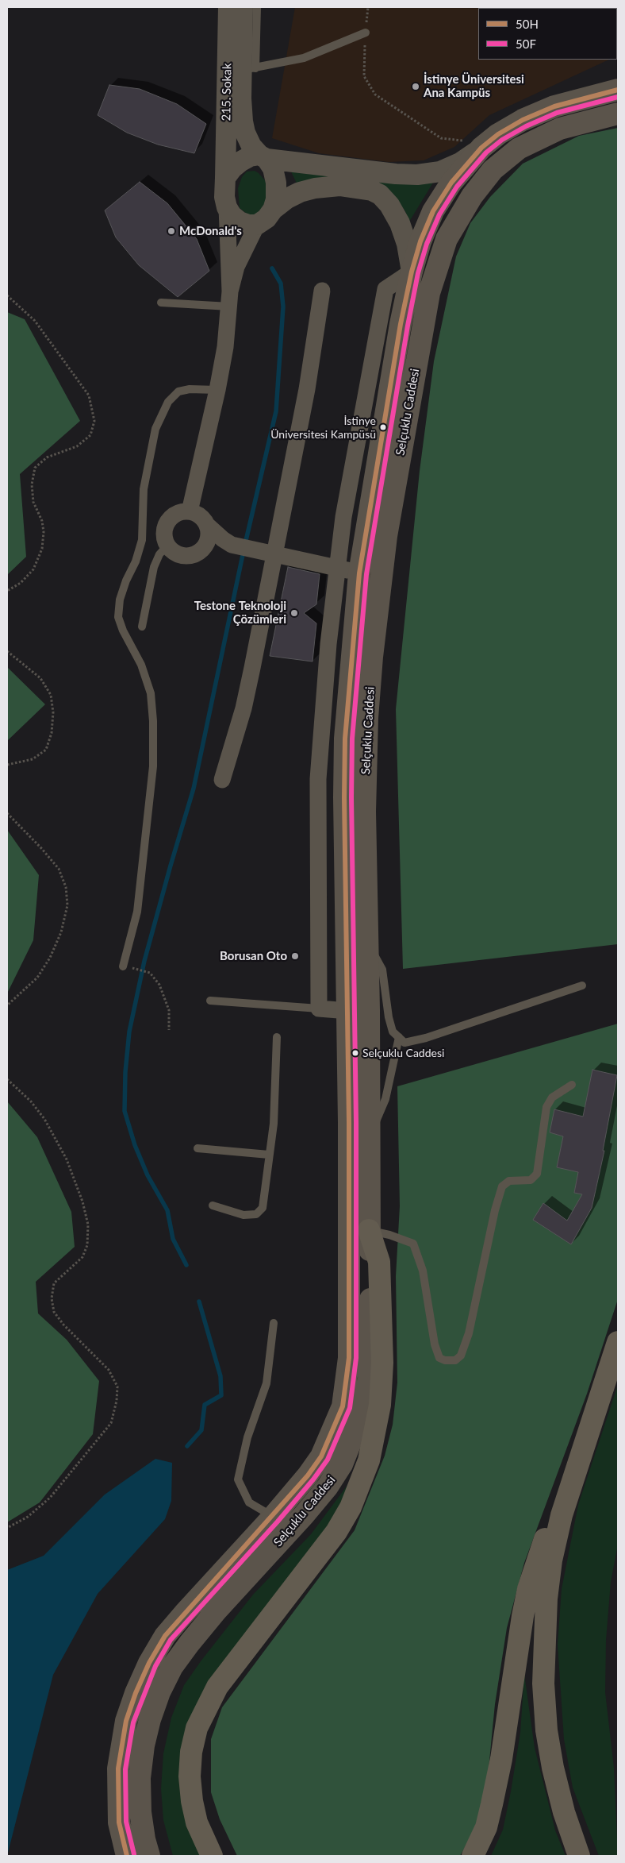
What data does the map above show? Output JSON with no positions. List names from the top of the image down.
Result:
{
  "streets": {
    "main road": ["Selçuklu Caddesi"],
    "street": ["215. Sokak"]
  },
  "places": [
    "İstinye Üniversitesi Ana Kampüs",
    "McDonald's",
    "İstinye Üniversitesi Kampüsü",
    "Testone Teknoloji Çözümleri",
    "Borusan Oto",
    "Selçuklu Caddesi"
  ],
  "lines": ["transit line 50H", "transit line 50F"],
  "legend": ["50H", "50F"]
}
